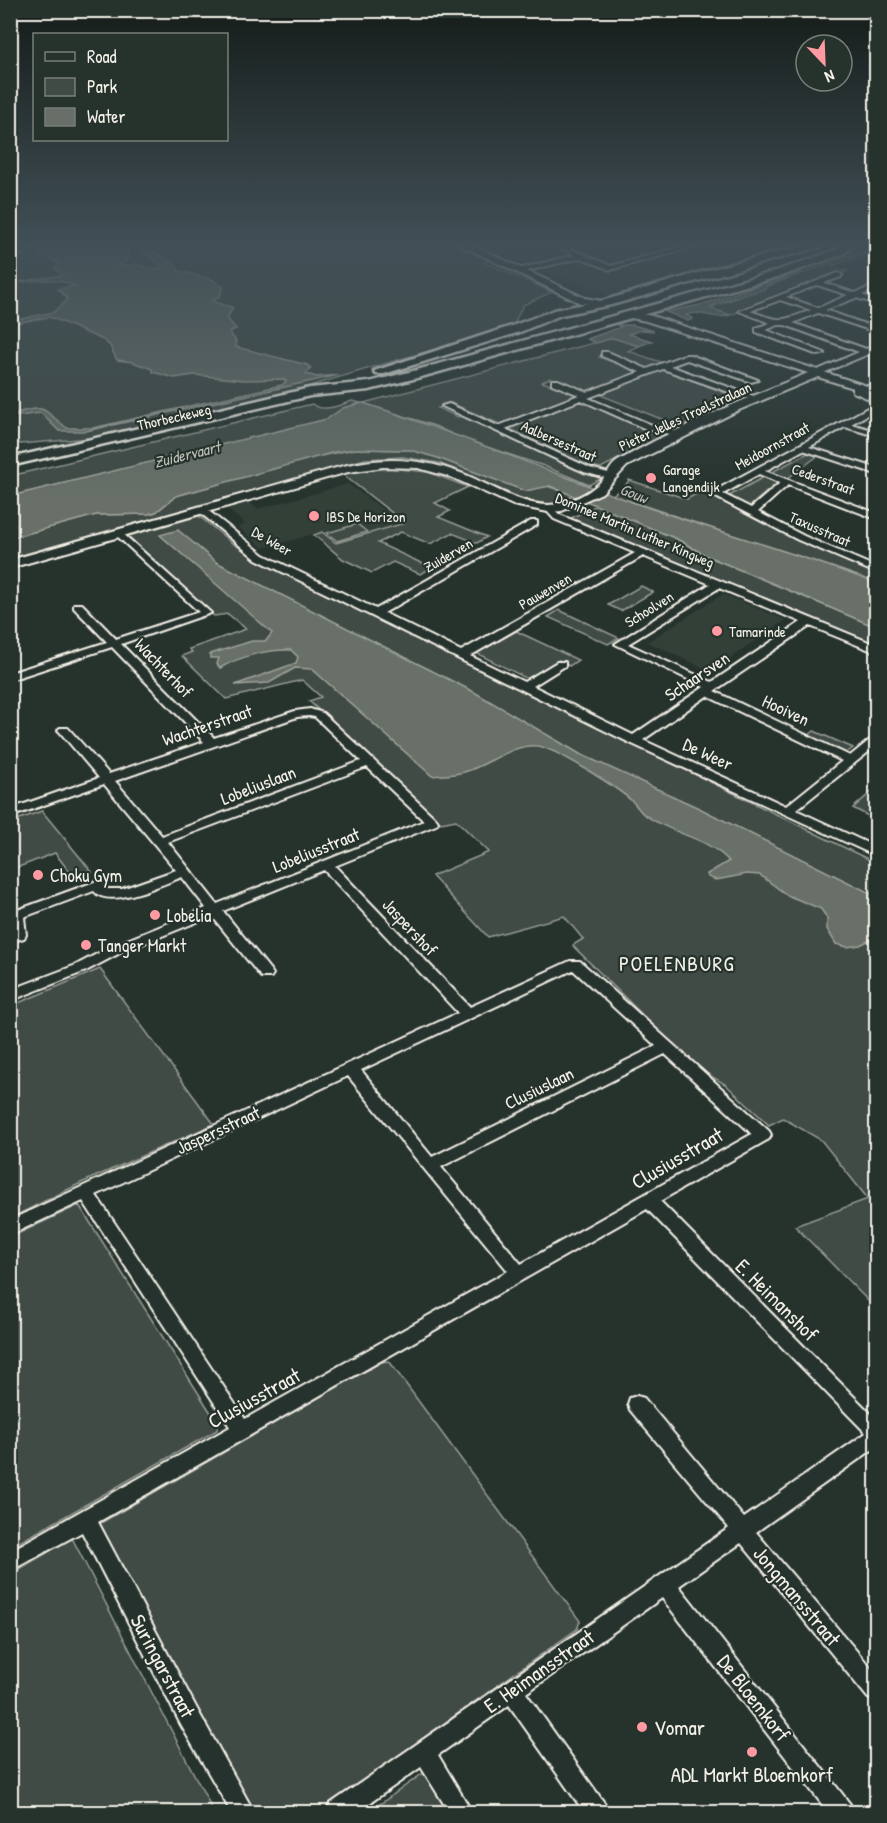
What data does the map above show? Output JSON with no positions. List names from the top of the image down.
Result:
{
  "streets": {
    "main road": ["Thorbeckeweg"],
    "street": [
      "Pieter Jelles Troelstralaan",
      "Aalbersestraat",
      "Meidoornstraat",
      "Cederstraat",
      "Taxusstraat",
      "Dominee Martin Luther Kingweg",
      "De Weer",
      "Zuiderven",
      "Pauwenven",
      "Schoolven",
      "Wachterhof",
      "Schaarsven",
      "Hooiven",
      "Wachterstraat",
      "Lobeliuslaan",
      "Lobeliusstraat",
      "Jaspershof",
      "Clusiuslaan",
      "Jaspersstraat",
      "Clusiusstraat",
      "E. Heimanshof",
      "Jongmansstraat",
      "Suringarstraat",
      "E. Heimansstraat",
      "De Bloemkorf"
    ]
  },
  "crossings": [
    ["Pieter Jelles Troelstralaan", "Aalbersestraat"],
    ["Pieter Jelles Troelstralaan", "Dominee Martin Luther Kingweg"],
    ["Meidoornstraat", "Cederstraat"],
    ["Meidoornstraat", "Taxusstraat"],
    ["Dominee Martin Luther Kingweg", "De Weer"],
    ["Dominee Martin Luther Kingweg", "Pauwenven"],
    ["Dominee Martin Luther Kingweg", "Schoolven"],
    ["Dominee Martin Luther Kingweg", "Schaarsven"],
    ["De Weer", "Zuiderven"],
    ["De Weer", "Pauwenven"],
    ["De Weer", "Schaarsven"],
    ["Schoolven", "Schaarsven"],
    ["Schoolven", "Hooiven"],
    ["Wachterhof", "Wachterstraat"],
    ["Schaarsven", "Hooiven"],
    ["Wachterstraat", "Lobeliuslaan"],
    ["Wachterstraat", "Lobeliusstraat"],
    ["Lobeliuslaan", "Lobeliusstraat"],
    ["Lobeliusstraat", "Jaspershof"],
    ["Jaspershof", "Jaspersstraat"],
    ["Clusiuslaan", "Jaspersstraat"],
    ["Clusiuslaan", "Clusiusstraat"],
    ["Jaspersstraat", "Clusiusstraat"],
    ["Clusiusstraat", "E. Heimanshof"],
    ["Clusiusstraat", "Suringarstraat"],
    ["Jongmansstraat", "E. Heimansstraat"],
    ["E. Heimansstraat", "De Bloemkorf"]
  ],
  "districts": ["POELENBURG"],
  "water": ["Zuidervaart", "Gouw"],
  "places": [
    "Garage Langendijk",
    "IBS De Horizon",
    "Tamarinde",
    "Choku Gym",
    "Lobelia",
    "Tanger Markt",
    "Vomar",
    "ADL Markt Bloemkorf"
  ],
  "legend": ["Road", "Park", "Water"],
  "north": "bottom right"
}
